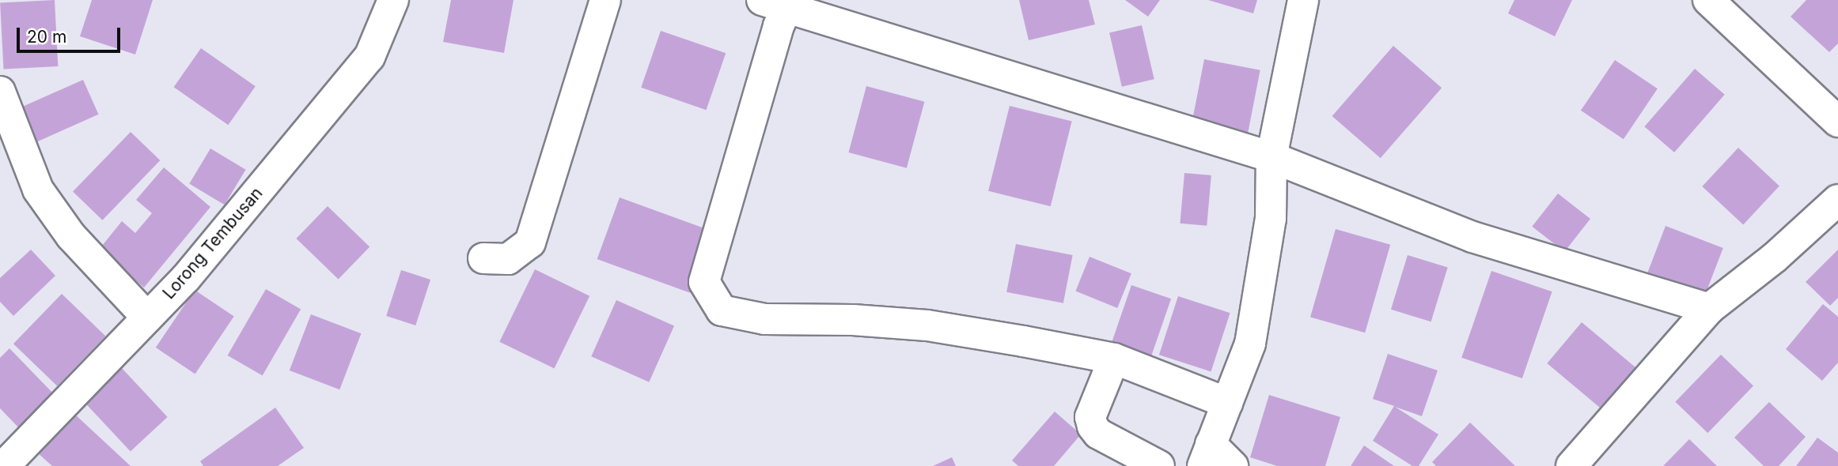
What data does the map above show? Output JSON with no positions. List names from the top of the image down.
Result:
{
  "streets": {
    "street": ["Lorong Tembusan"]
  },
  "scale_bar": "20 m"
}
